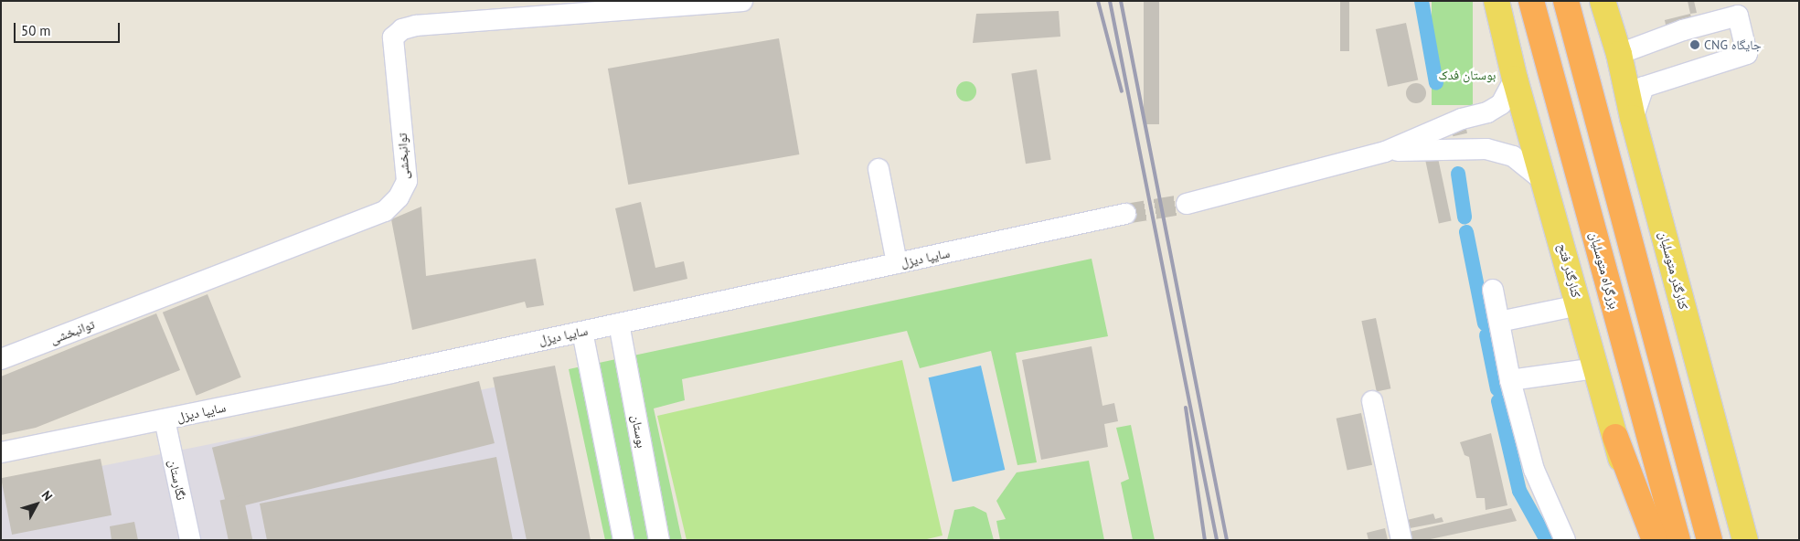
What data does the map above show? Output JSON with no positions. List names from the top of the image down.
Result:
{
  "streets": {
    "highway": ["بزرگراه متوسلیان"],
    "main road": ["کنارگذر فتح", "کنارگذر متوسلیان"],
    "street": [
      "توانبخشی",
      "سایپا دیزل",
      "بوستان",
      "نگارستان"
    ]
  },
  "crossings": [
    ["سایپا دیزل", "بوستان"],
    ["سایپا دیزل", "نگارستان"]
  ],
  "parks": ["بوستان فدک"],
  "places": ["CNG جایگاه"],
  "scale_bar": "50 m",
  "north": "top right"
}
